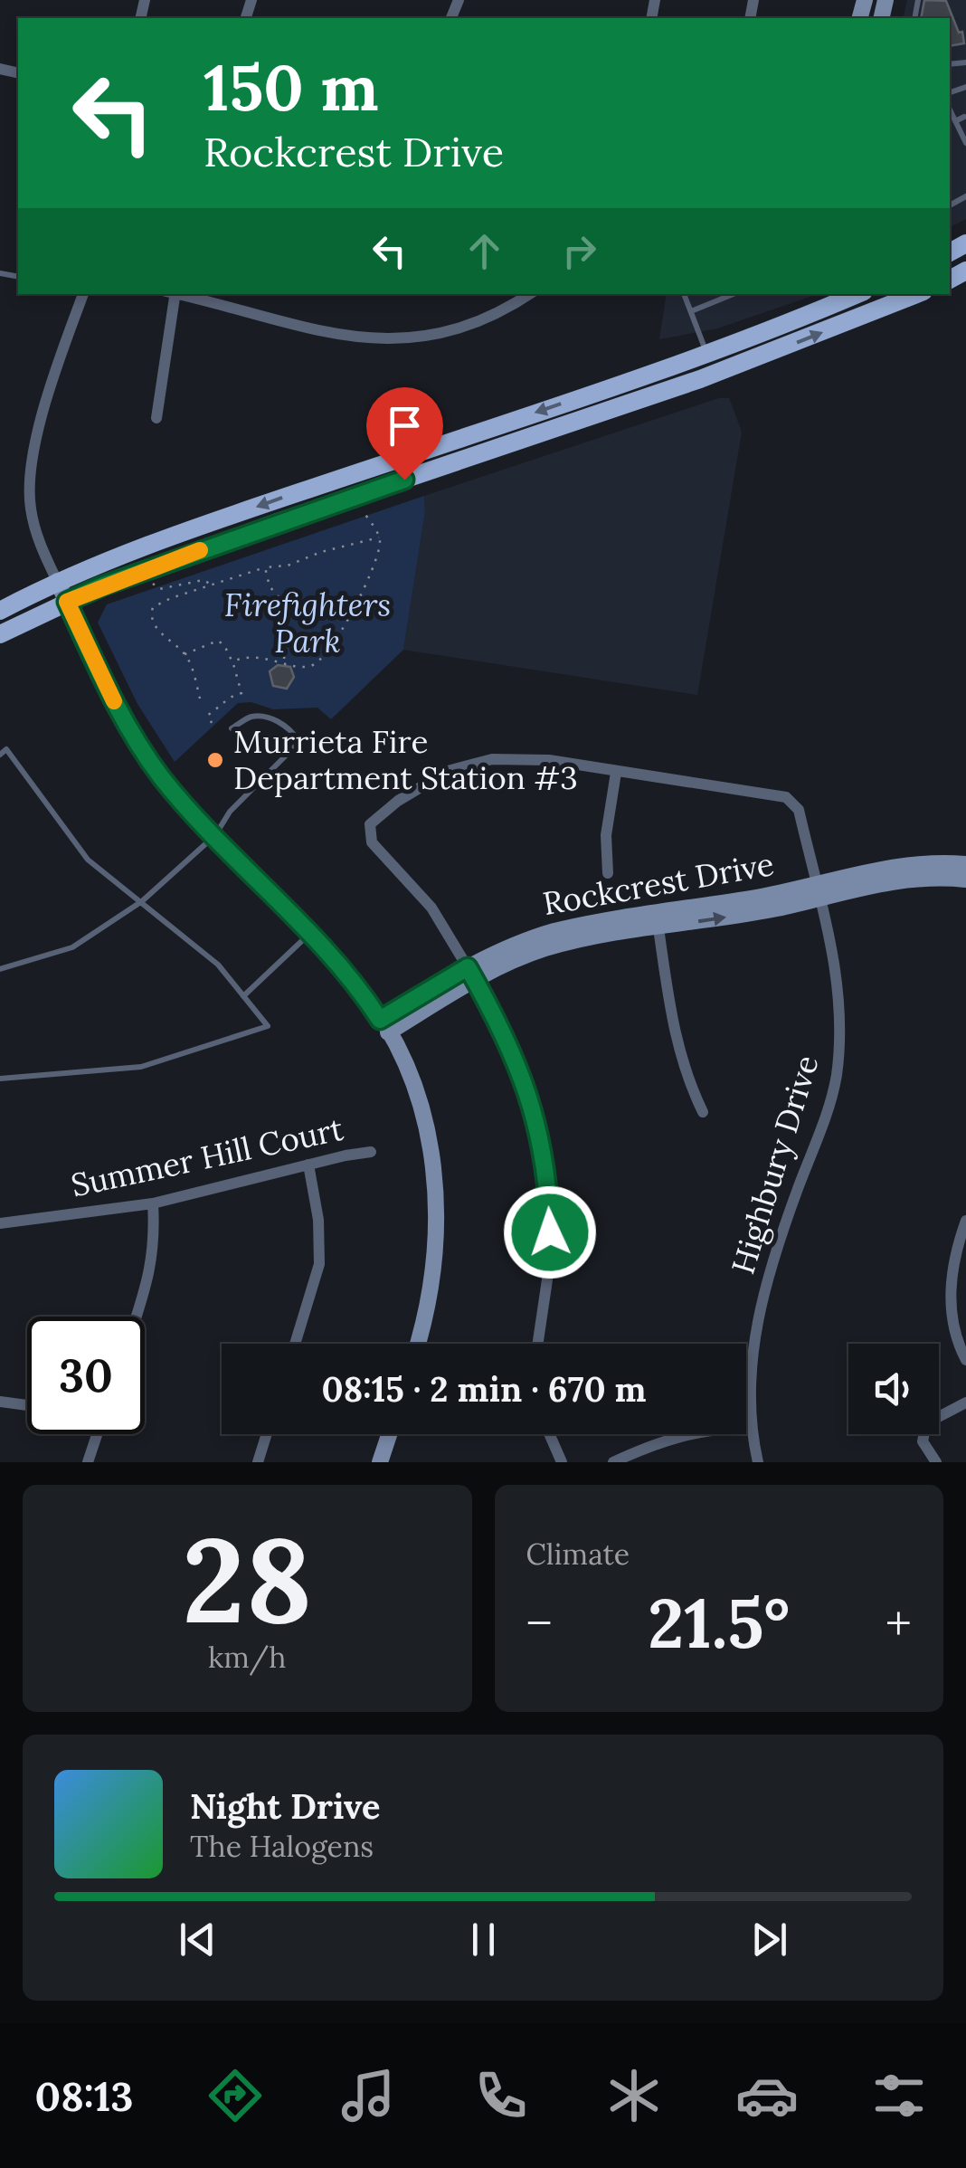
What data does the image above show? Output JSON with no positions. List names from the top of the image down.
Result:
{
  "streets": {
    "main road": ["Rockcrest Drive"],
    "street": ["Summer Hill Court", "Highbury Drive"]
  },
  "crossings": [
    ["Rockcrest Drive", "Highbury Drive"]
  ],
  "parks": ["Firefighters Park"],
  "places": ["Murrieta Fire Department Station #3"],
  "page": {
    "turn": ["150 m", "Rockcrest Drive"],
    "limit": "30",
    "trip": "08:15 · 2 min · 670 m",
    "tile": [
      ["28", "km/h"],
      "Climate"
    ],
    "heat": ["−", "21.5°", "+"],
    "song": ["Night Drive", "The Halogens"],
    "tabs": "08:13"
  }
}
